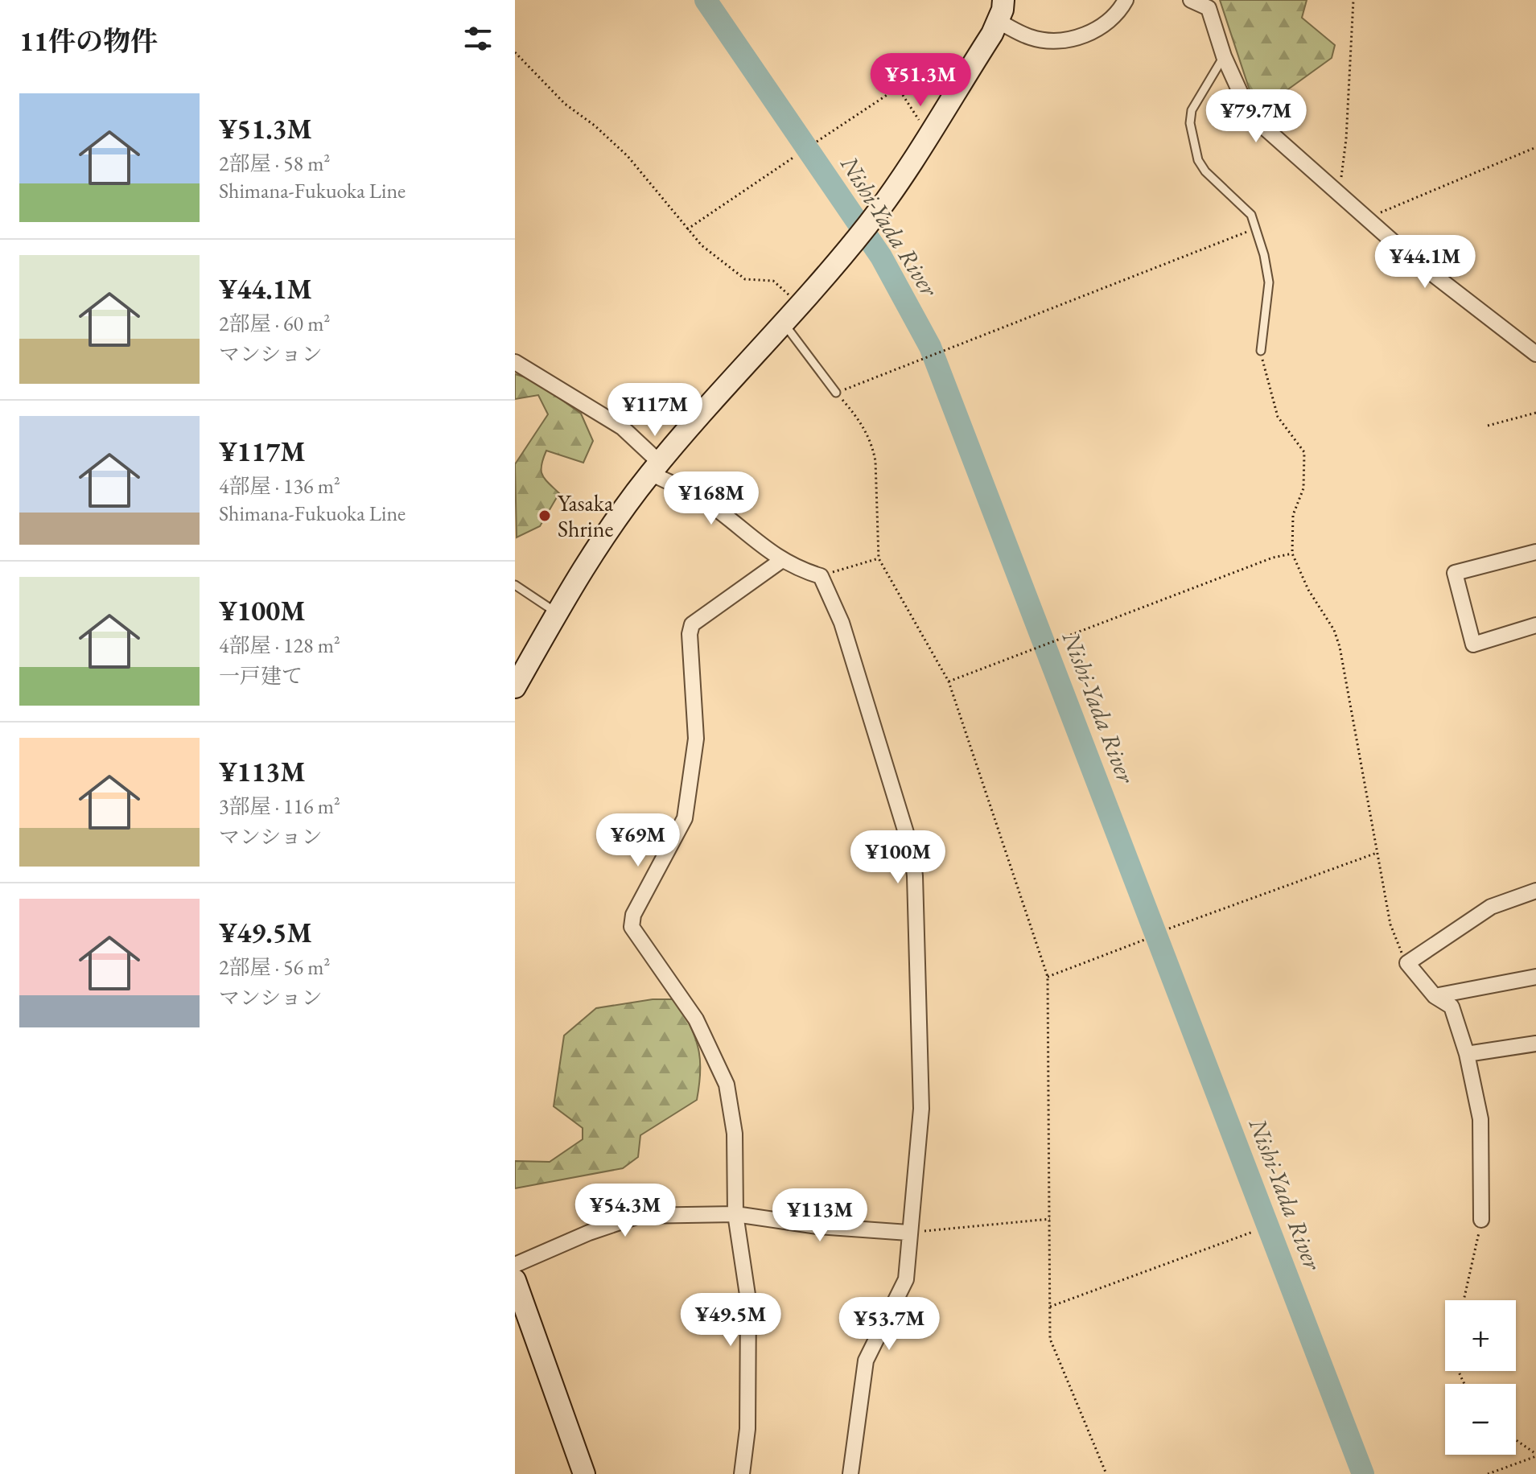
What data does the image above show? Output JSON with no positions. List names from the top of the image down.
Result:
{
  "water": ["Nishi-Yada River"],
  "places": ["Yasaka Shrine"],
  "page": {
    "heading": "11件の物件",
    "price": [
      "¥51.3M",
      "¥79.7M",
      "¥44.1M",
      "¥117M",
      "¥168M",
      "¥69M",
      "¥100M",
      "¥54.3M",
      "¥113M",
      "¥49.5M",
      "¥53.7M"
    ],
    "list": [
      {
        "name": "¥51.3M",
        "note": "2部屋 · 58 m² · Shimana-Fukuoka Line"
      },
      {
        "name": "¥44.1M",
        "note": "2部屋 · 60 m² · マンション"
      },
      {
        "name": "¥117M",
        "note": "4部屋 · 136 m² · Shimana-Fukuoka Line"
      },
      {
        "name": "¥100M",
        "note": "4部屋 · 128 m² · 一戸建て"
      },
      {
        "name": "¥113M",
        "note": "3部屋 · 116 m² · マンション"
      },
      {
        "name": "¥49.5M",
        "note": "2部屋 · 56 m² · マンション"
      }
    ],
    "map_buttons": ["+", "−"]
  }
}
